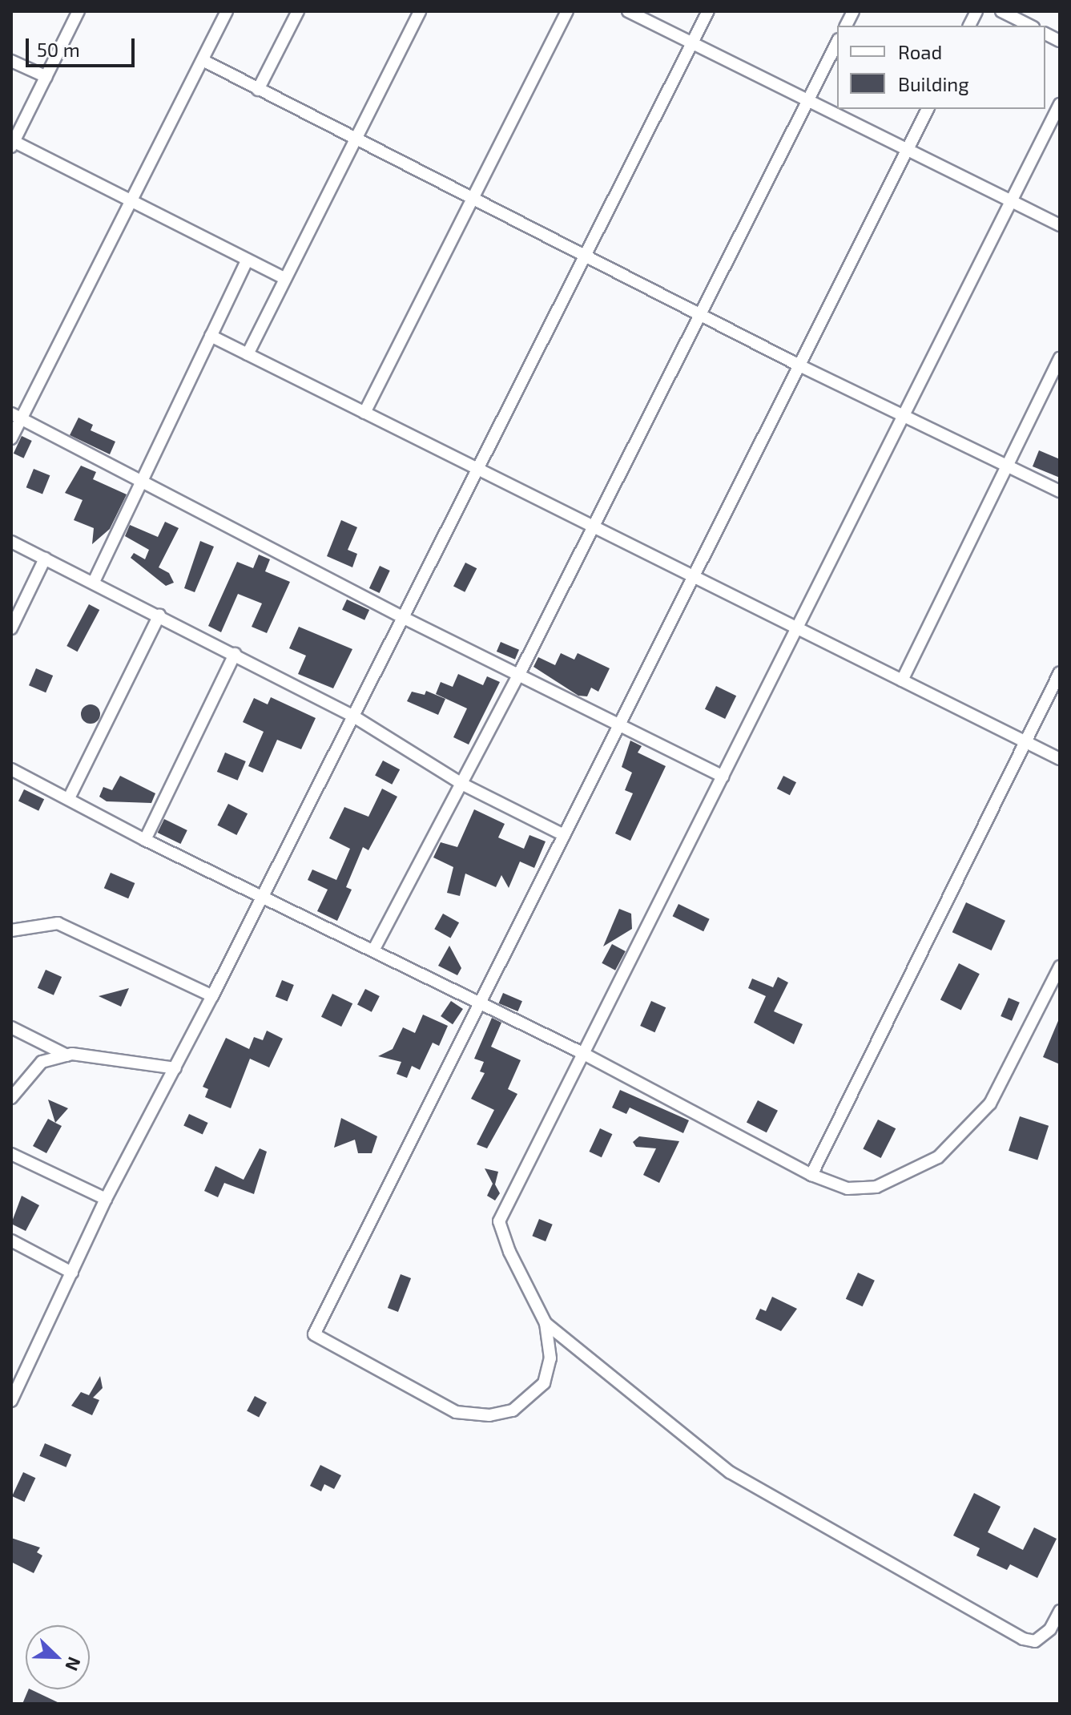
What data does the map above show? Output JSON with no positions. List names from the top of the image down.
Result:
{
  "legend": ["Road", "Building"],
  "scale_bar": "50 m",
  "north": "bottom right"
}
